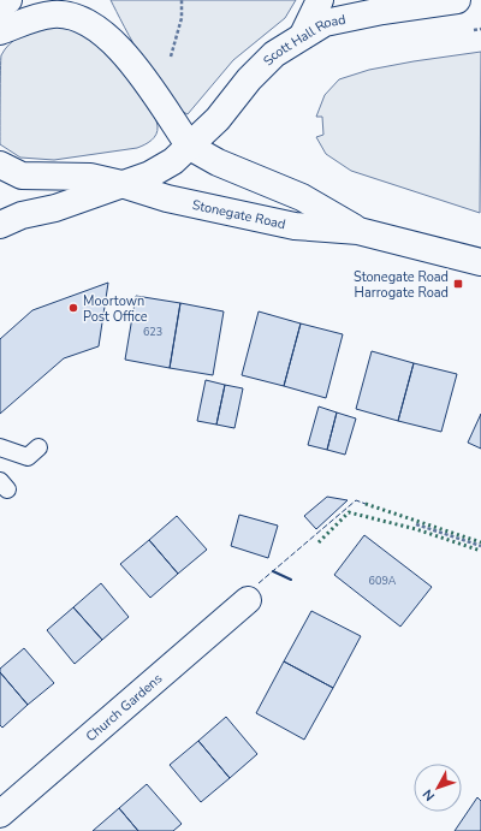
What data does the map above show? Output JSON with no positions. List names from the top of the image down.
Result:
{
  "streets": {
    "main road": ["Scott Hall Road", "Stonegate Road", "Church Gardens"]
  },
  "crossings": [
    ["Scott Hall Road", "Stonegate Road"]
  ],
  "places": {
    "transit": ["Stonegate Road Harrogate Road"],
    "other": ["Moortown Post Office"]
  },
  "house_numbers": ["623", "609A"],
  "north": "bottom left"
}
